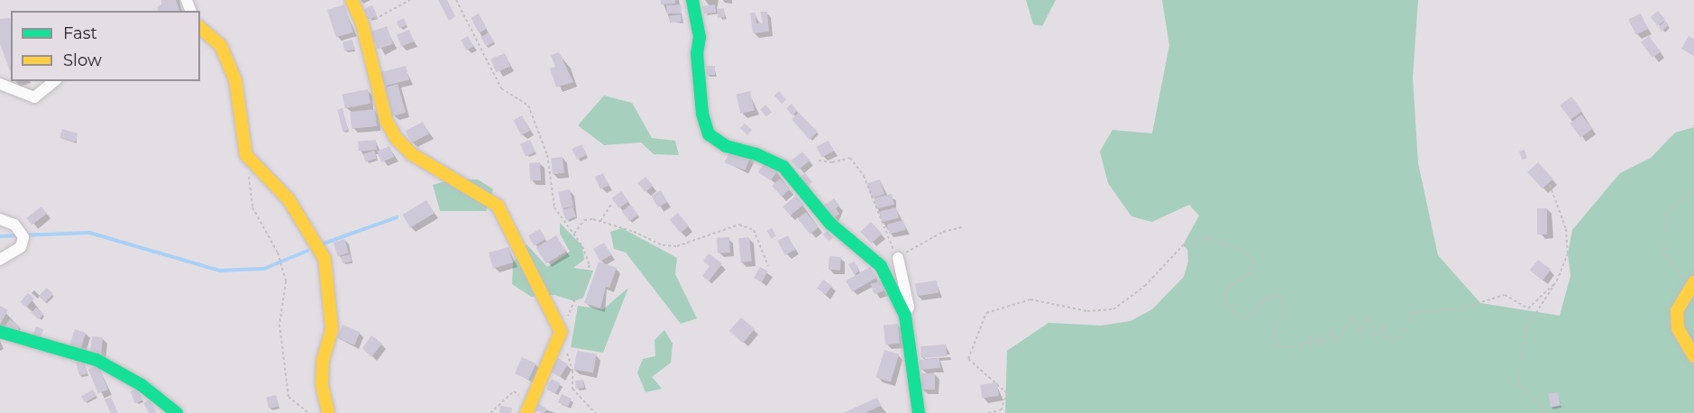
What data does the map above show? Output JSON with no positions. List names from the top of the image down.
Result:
{
  "legend": ["Fast", "Slow"]
}
